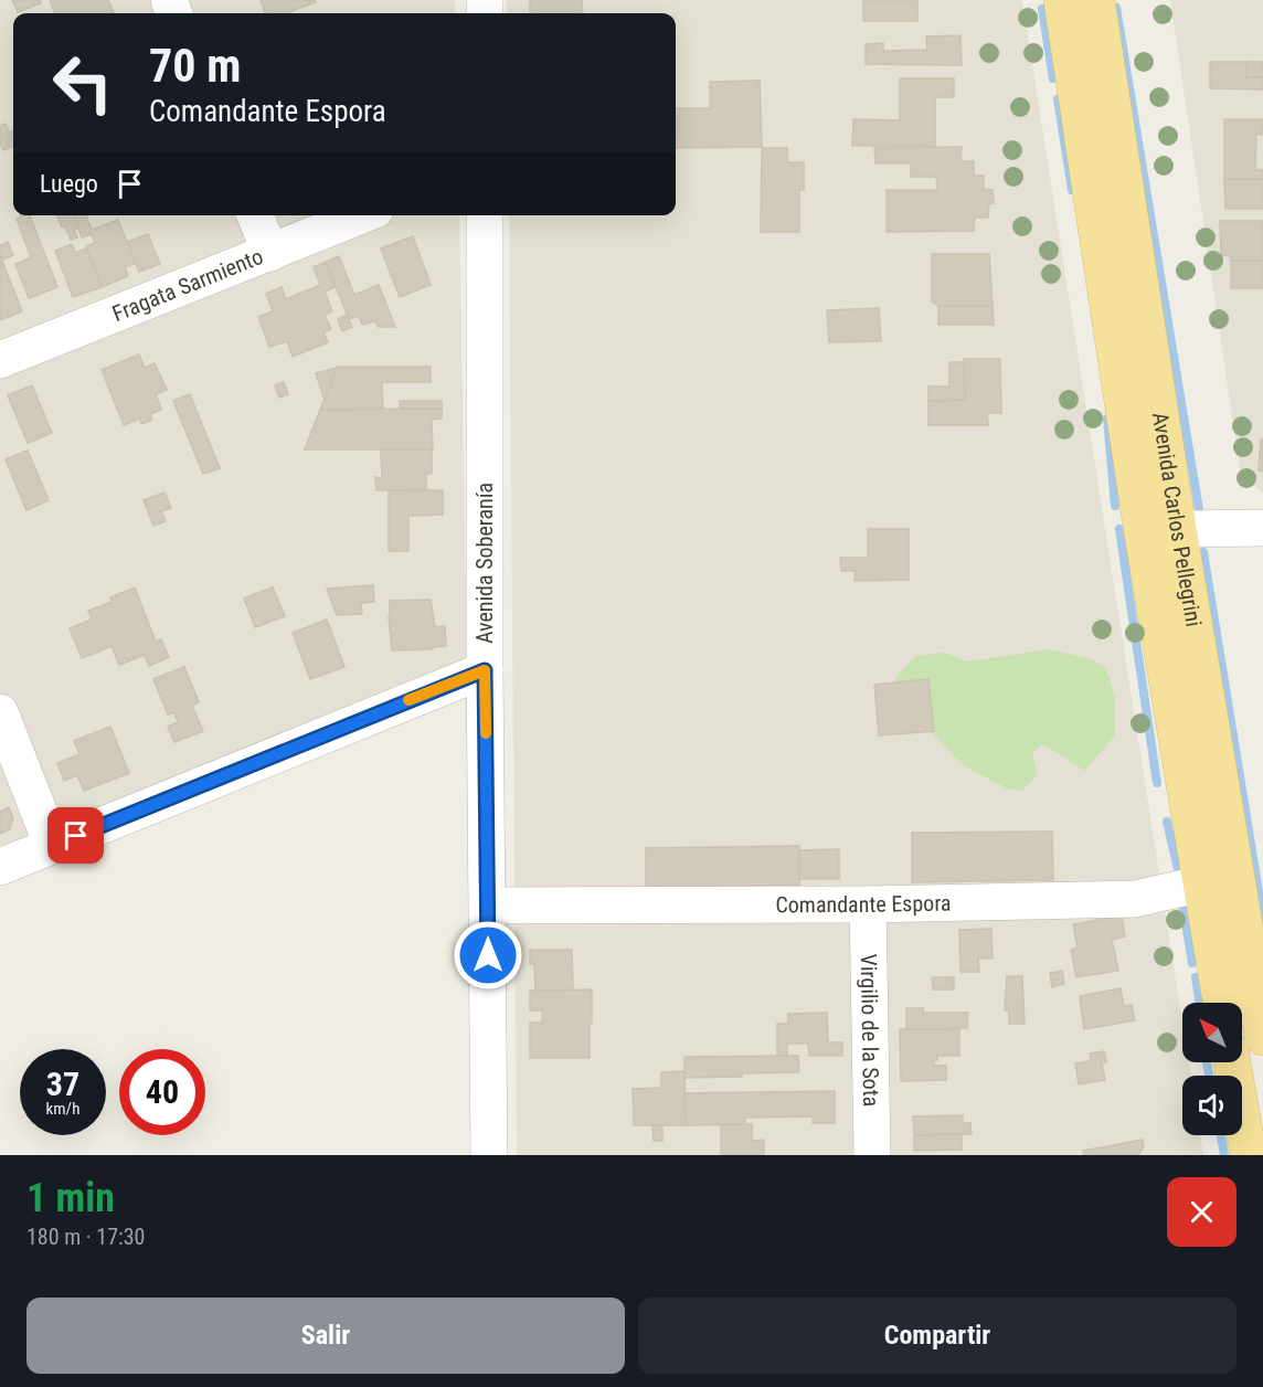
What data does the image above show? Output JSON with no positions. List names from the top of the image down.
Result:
{
  "streets": {
    "main road": ["Avenida Carlos Pellegrini"],
    "street": [
      "Fragata Sarmiento",
      "Avenida Soberanía",
      "Comandante Espora",
      "Virgilio de la Sota"
    ]
  },
  "crossings": [
    ["Avenida Carlos Pellegrini", "Comandante Espora"],
    ["Avenida Soberanía", "Comandante Espora"],
    ["Comandante Espora", "Virgilio de la Sota"]
  ],
  "north": "top left",
  "page": {
    "turn": ["70 m", "Comandante Espora"],
    "then": "Luego",
    "speed": "37 km/h",
    "limit": "40",
    "heading": ["1 min", "180 m · 17:30"],
    "buttons": ["Salir", "Compartir"]
  }
}
